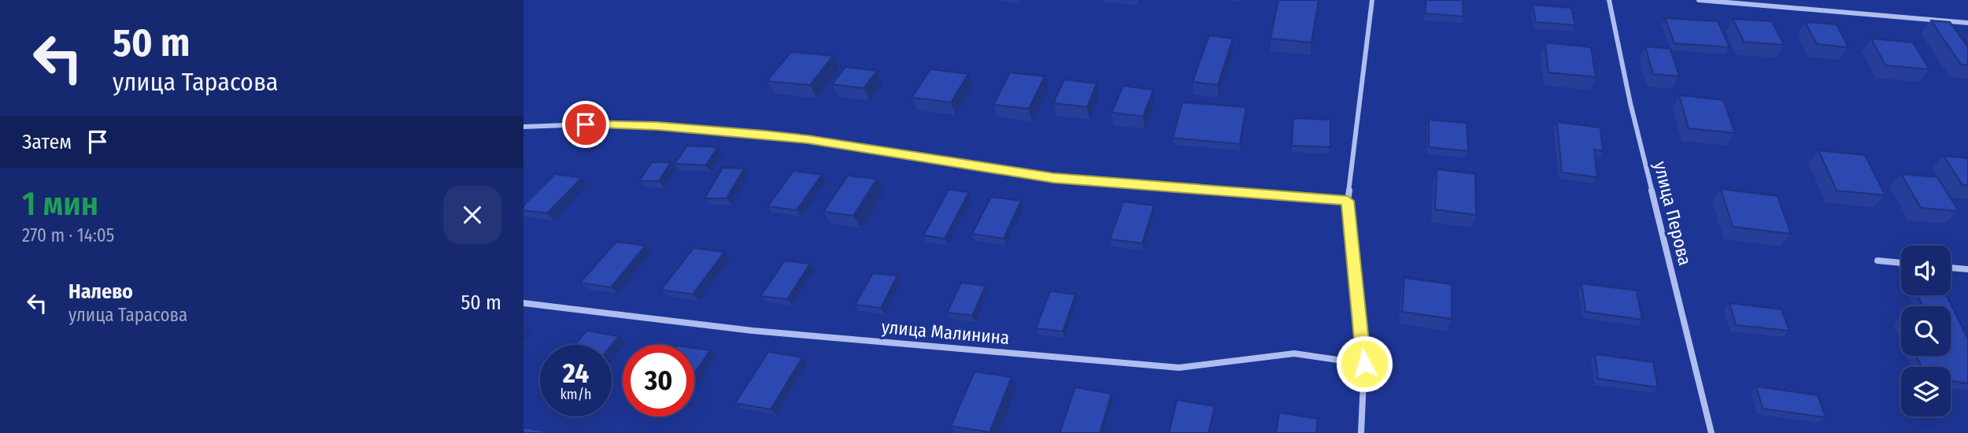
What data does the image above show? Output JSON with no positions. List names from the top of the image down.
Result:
{
  "streets": {
    "street": ["улица Перова", "улица Малинина"]
  },
  "page": {
    "turn": ["50 m", "улица Тарасова"],
    "then": "Затем",
    "heading": ["1 мин", "270 m · 14:05"],
    "list": [
      {
        "name": "Налево",
        "note": "улица Тарасова",
        "value": "50 m"
      }
    ],
    "speed": "24 km/h",
    "limit": "30"
  }
}
